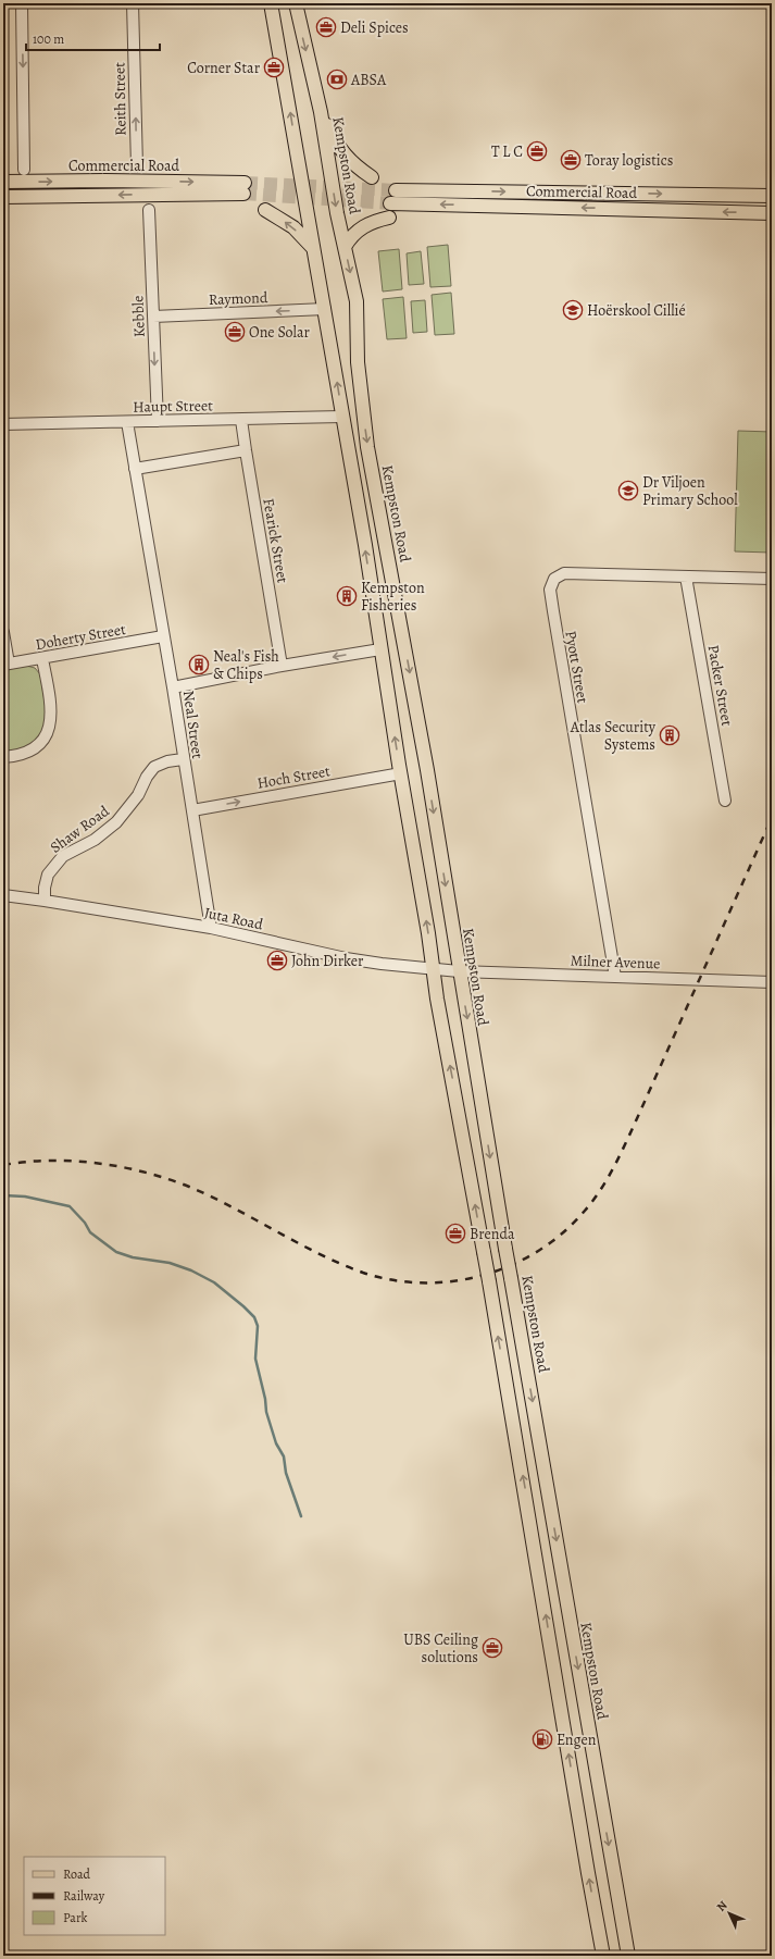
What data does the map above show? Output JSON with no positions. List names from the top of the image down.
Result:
{
  "streets": {
    "main road": ["Commercial Road", "Kempston Road"],
    "street": [
      "Reith Street",
      "Raymond",
      "Kebble",
      "Haupt Street",
      "Fearick Street",
      "Doherty Street",
      "Pyott Street",
      "Packer Street",
      "Neal Street",
      "Hoch Street",
      "Shaw Road",
      "Juta Road",
      "Milner Avenue"
    ]
  },
  "crossings": [
    ["Kempston Road", "Juta Road"],
    ["Kempston Road", "Milner Avenue"],
    ["Raymond", "Kebble"],
    ["Kebble", "Haupt Street"],
    ["Haupt Street", "Fearick Street"],
    ["Haupt Street", "Neal Street"],
    ["Doherty Street", "Neal Street"],
    ["Pyott Street", "Packer Street"],
    ["Pyott Street", "Milner Avenue"],
    ["Neal Street", "Hoch Street"],
    ["Neal Street", "Shaw Road"],
    ["Neal Street", "Juta Road"],
    ["Shaw Road", "Juta Road"],
    ["Juta Road", "Milner Avenue"]
  ],
  "one_way": [
    "Reith Street",
    "Raymond",
    "Kebble",
    "Hoch Street"
  ],
  "places": {
    "office": [
      "Deli Spices",
      "Corner Star",
      "T L C",
      "Toray logistics",
      "One Solar",
      "John Dirker",
      "Brenda",
      "UBS Ceiling solutions"
    ],
    "bank": ["ABSA"],
    "school or university": ["Hoërskool Cillié", "Dr Viljoen Primary School"],
    "building": ["Kempston Fisheries", "Neal's Fish & Chips", "Atlas Security Systems"],
    "fuel station": ["Engen"]
  },
  "legend": ["Road", "Railway", "Park"],
  "scale_bar": "100 m",
  "north": "top left"
}
